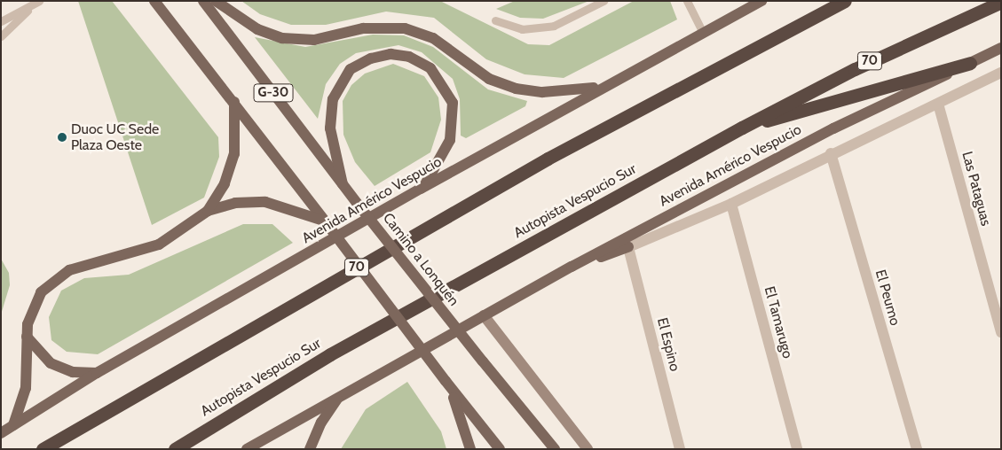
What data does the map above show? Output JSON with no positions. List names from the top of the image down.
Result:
{
  "streets": {
    "highway": ["70", "Autopista Vespucio Sur"],
    "main road": ["G-30", "Avenida Américo Vespucio", "Camino a Lonquén"],
    "street": [
      "Las Pataguas",
      "El Peumo",
      "El Tamarugo",
      "El Espino"
    ]
  },
  "crossings": [
    ["Avenida Américo Vespucio", "Las Pataguas"],
    ["Avenida Américo Vespucio", "El Peumo"],
    ["Avenida Américo Vespucio", "El Tamarugo"],
    ["Avenida Américo Vespucio", "El Espino"]
  ],
  "places": ["Duoc UC Sede Plaza Oeste"]
}
